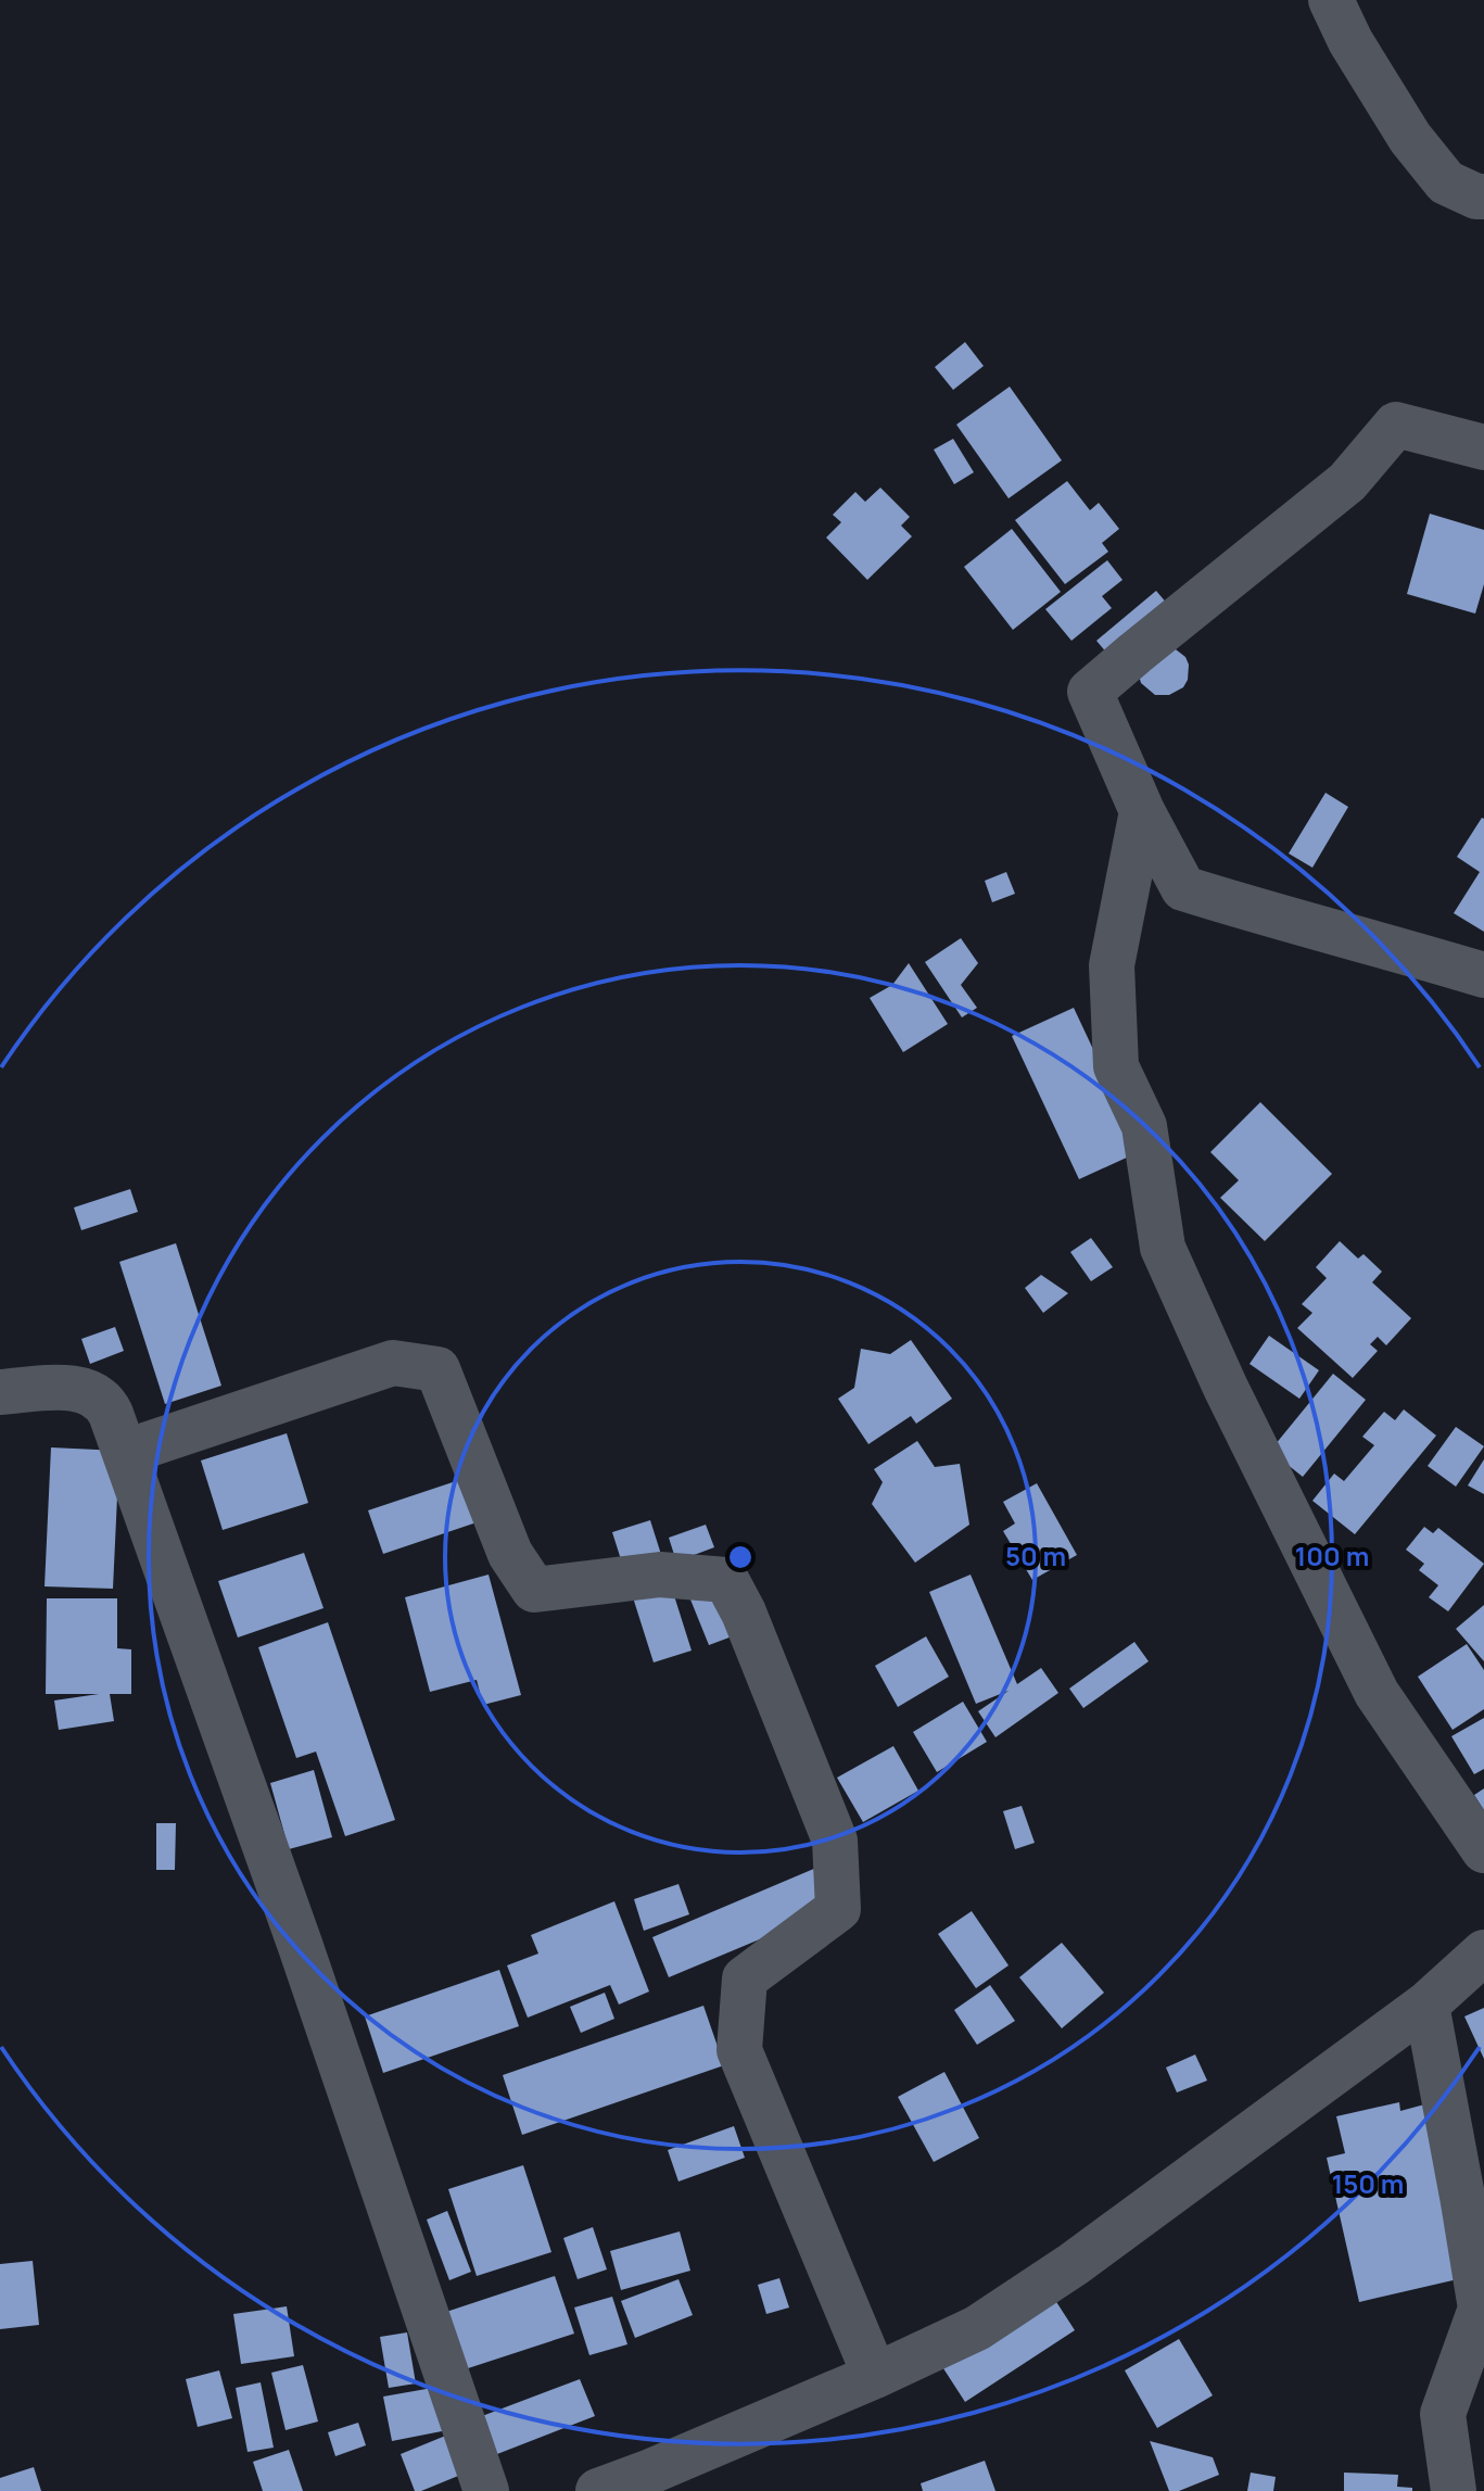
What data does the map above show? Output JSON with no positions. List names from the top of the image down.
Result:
{
  "rings": ["50 m", "100 m", "150 m"]
}
